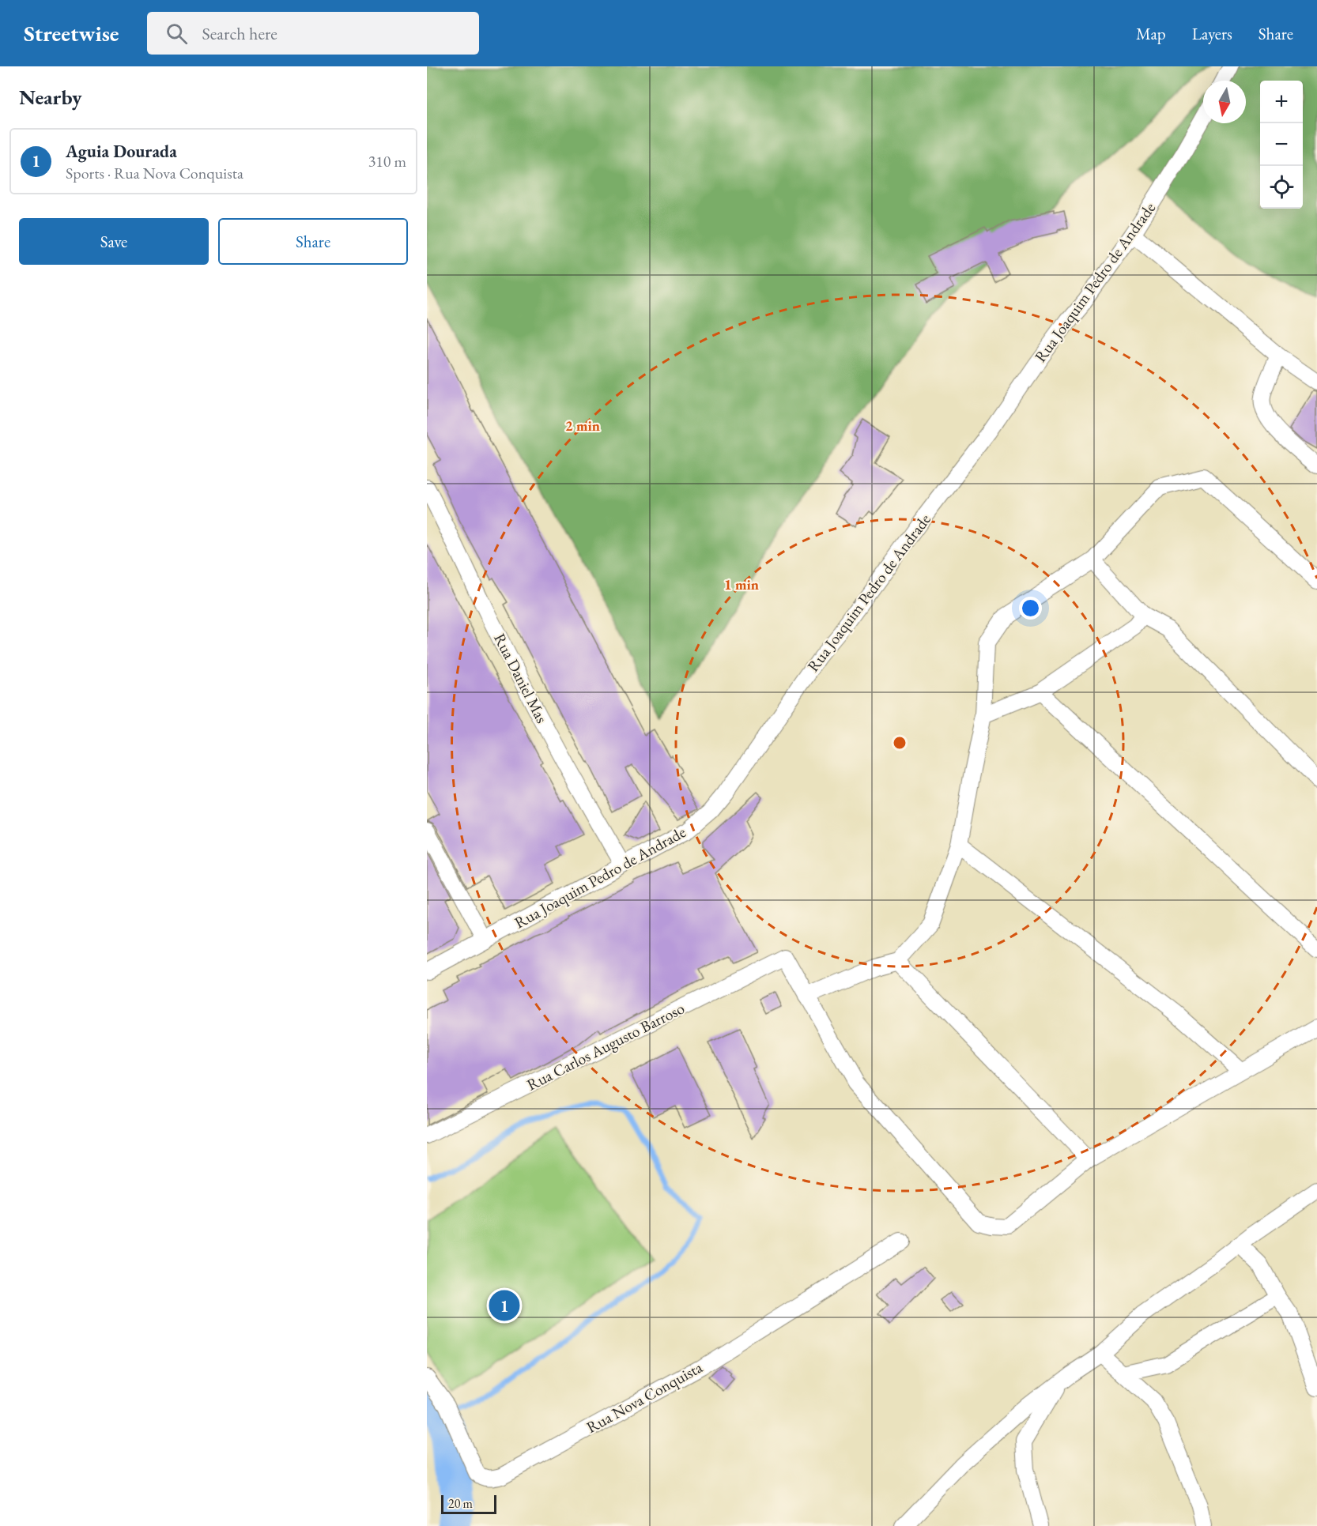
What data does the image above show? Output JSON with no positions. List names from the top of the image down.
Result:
{
  "streets": {
    "street": [
      "Rua Joaquim Pedro de Andrade",
      "Rua Daniel Mas",
      "Rua Carlos Augusto Barroso",
      "Rua Nova Conquista"
    ]
  },
  "crossings": [
    ["Rua Joaquim Pedro de Andrade", "Rua Daniel Mas"]
  ],
  "scale_bar": "20 m",
  "north": "bottom",
  "page": {
    "header": "Streetwise",
    "search": "Search here",
    "nav": ["Map", "Layers", "Share"],
    "heading": "Nearby",
    "map_buttons": ["+", "−"],
    "list": [
      {
        "mark": "1",
        "name": "Aguia Dourada",
        "note": "Sports · Rua Nova Conquista",
        "value": "310 m"
      }
    ],
    "buttons": ["Save", "Share"],
    "pins": "1",
    "scale": "20 m"
  },
  "rings": ["2 min", "1 min"]
}
